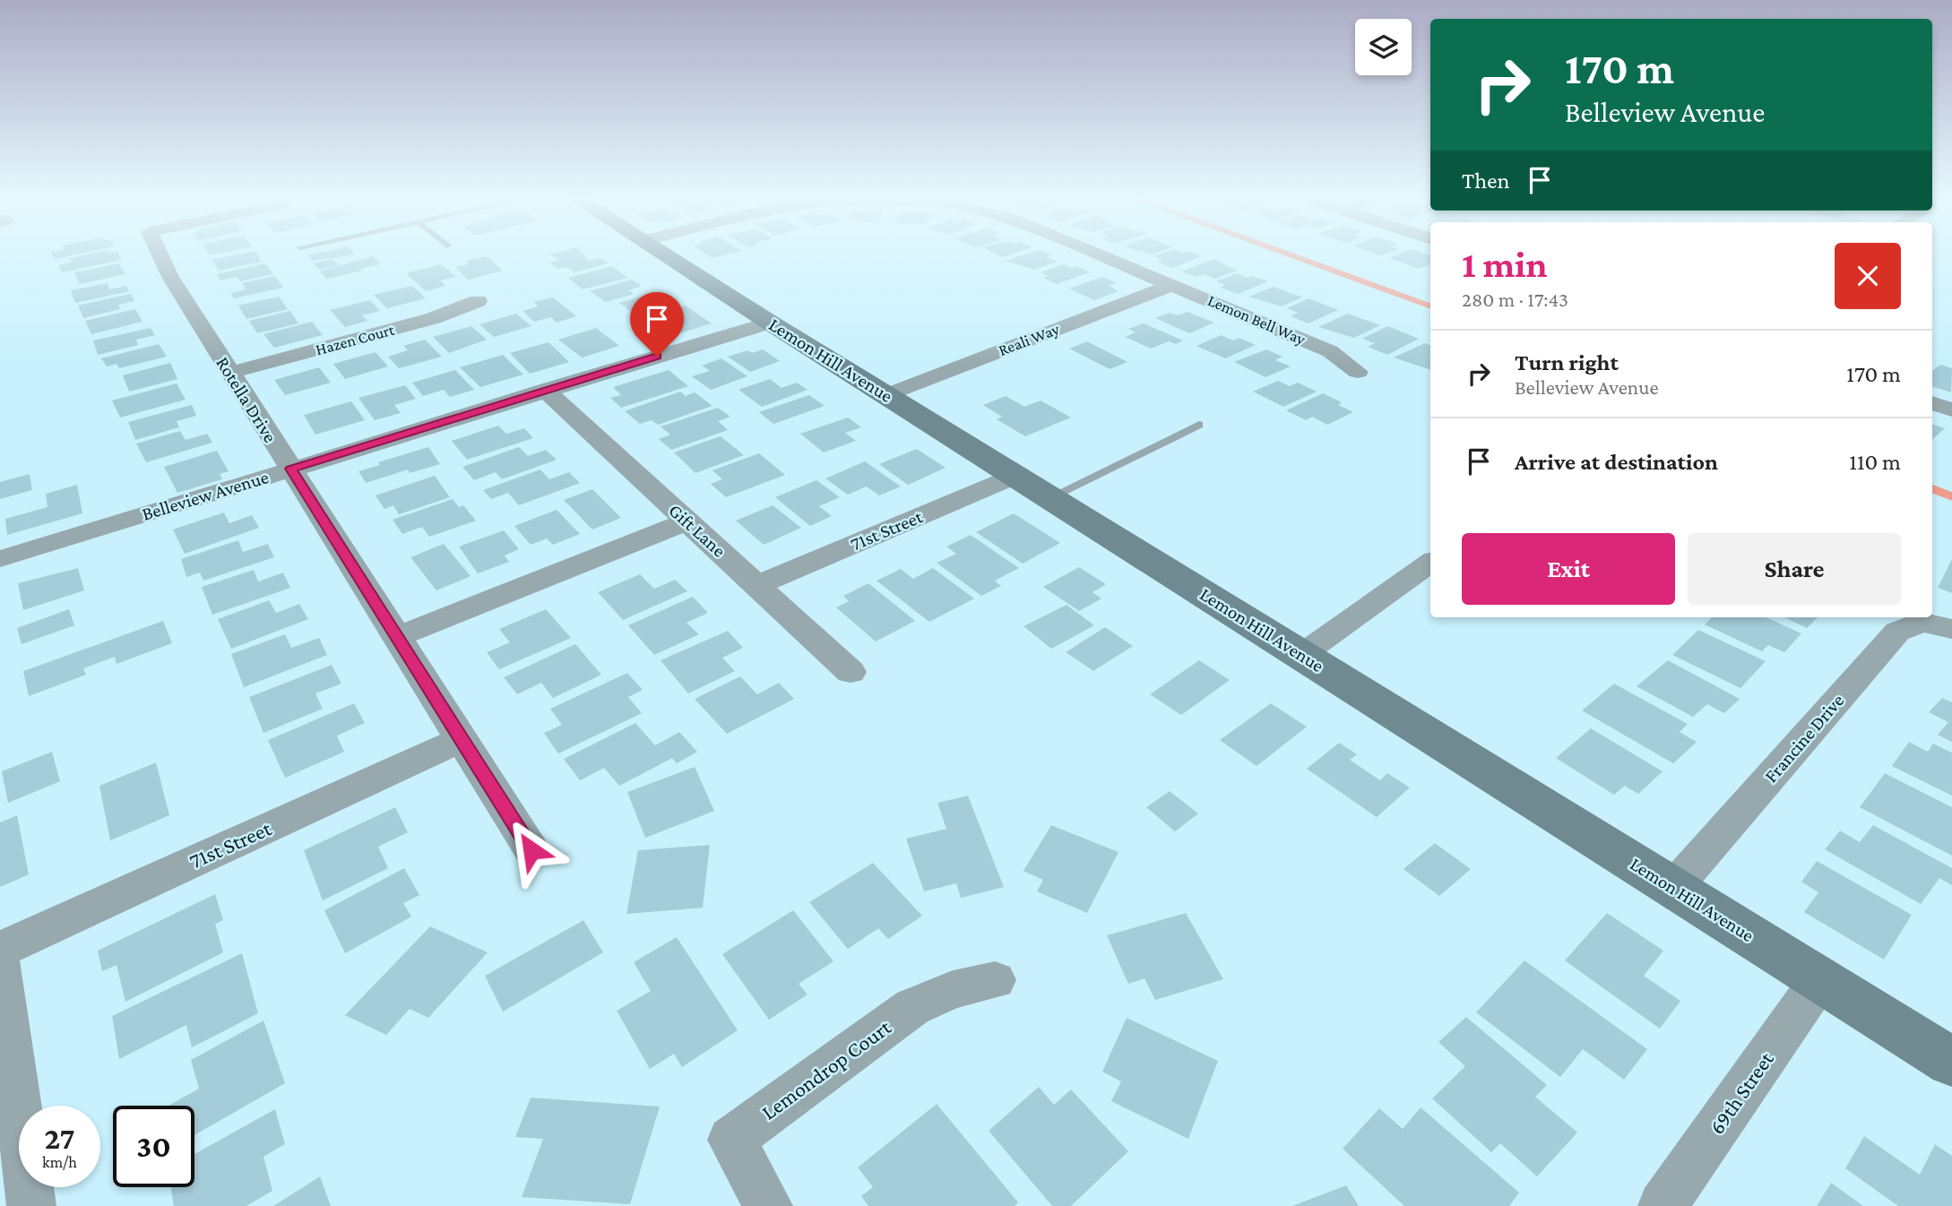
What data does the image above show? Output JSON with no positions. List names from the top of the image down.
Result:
{
  "streets": {
    "street": [
      "Lemon Bell Way",
      "Hazen Court",
      "Reali Way",
      "Lemon Hill Avenue",
      "Rotella Drive",
      "Belleview Avenue",
      "Gift Lane",
      "71st Street",
      "Francine Drive",
      "Lemondrop Court",
      "69th Street"
    ]
  },
  "crossings": [
    ["Lemon Bell Way", "Reali Way"],
    ["Hazen Court", "Rotella Drive"],
    ["Reali Way", "Lemon Hill Avenue"],
    ["Lemon Hill Avenue", "Belleview Avenue"],
    ["Lemon Hill Avenue", "71st Street"],
    ["Lemon Hill Avenue", "Francine Drive"],
    ["Lemon Hill Avenue", "69th Street"],
    ["Rotella Drive", "Belleview Avenue"],
    ["Rotella Drive", "71st Street"],
    ["Belleview Avenue", "Gift Lane"],
    ["Gift Lane", "71st Street"]
  ],
  "page": {
    "turn": ["170 m", "Belleview Avenue"],
    "then": "Then",
    "heading": ["1 min", "280 m · 17:43"],
    "list": [
      {
        "name": "Turn right",
        "note": "Belleview Avenue",
        "value": "170 m"
      },
      {
        "name": "Arrive at destination",
        "value": "110 m"
      }
    ],
    "buttons": ["Exit", "Share"],
    "speed": "27 km/h",
    "limit": "30"
  }
}
